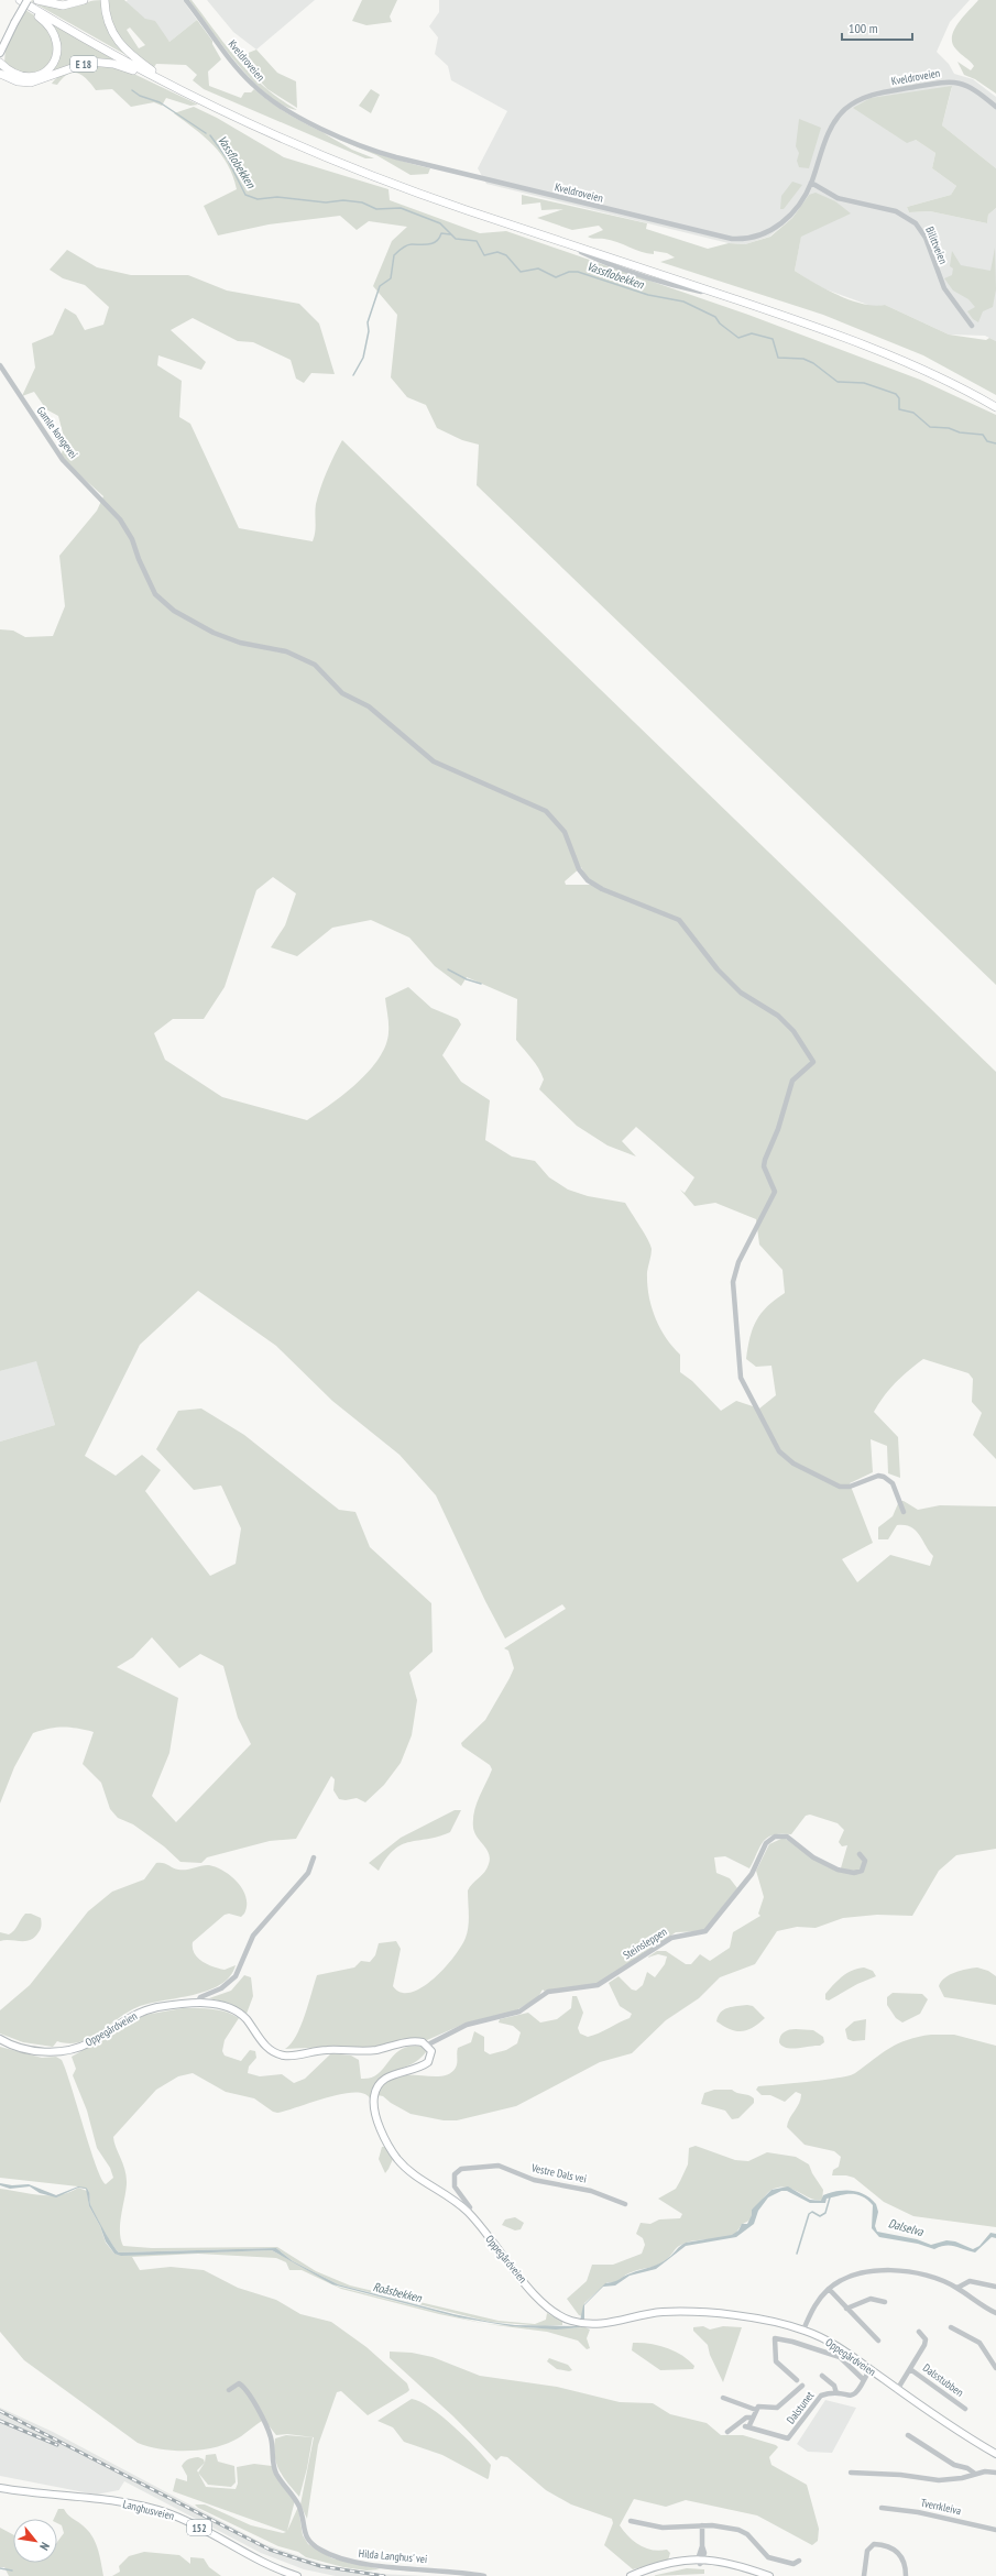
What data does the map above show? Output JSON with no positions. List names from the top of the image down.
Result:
{
  "streets": {
    "highway": ["E 18"],
    "main road": ["Oppegårdveien", "Langhusveien", "152"],
    "street": [
      "Kveldroveien",
      "Bilittveien",
      "Gamle kongevei",
      "Steinsleppen",
      "Vestre Dals vei",
      "Dalsstubben",
      "Dalstunet",
      "Tverrkleiva",
      "Hilda Langhus' vei"
    ]
  },
  "crossings": [
    ["Kveldroveien", "Bilittveien"],
    ["Steinsleppen", "Oppegårdveien"],
    ["Oppegårdveien", "Vestre Dals vei"],
    ["Oppegårdveien", "Dalsstubben"],
    ["Oppegårdveien", "Dalstunet"]
  ],
  "water": ["Vassflobekken", "Dalselva", "Roåsbekken"],
  "scale_bar": "100 m",
  "north": "bottom right"
}
